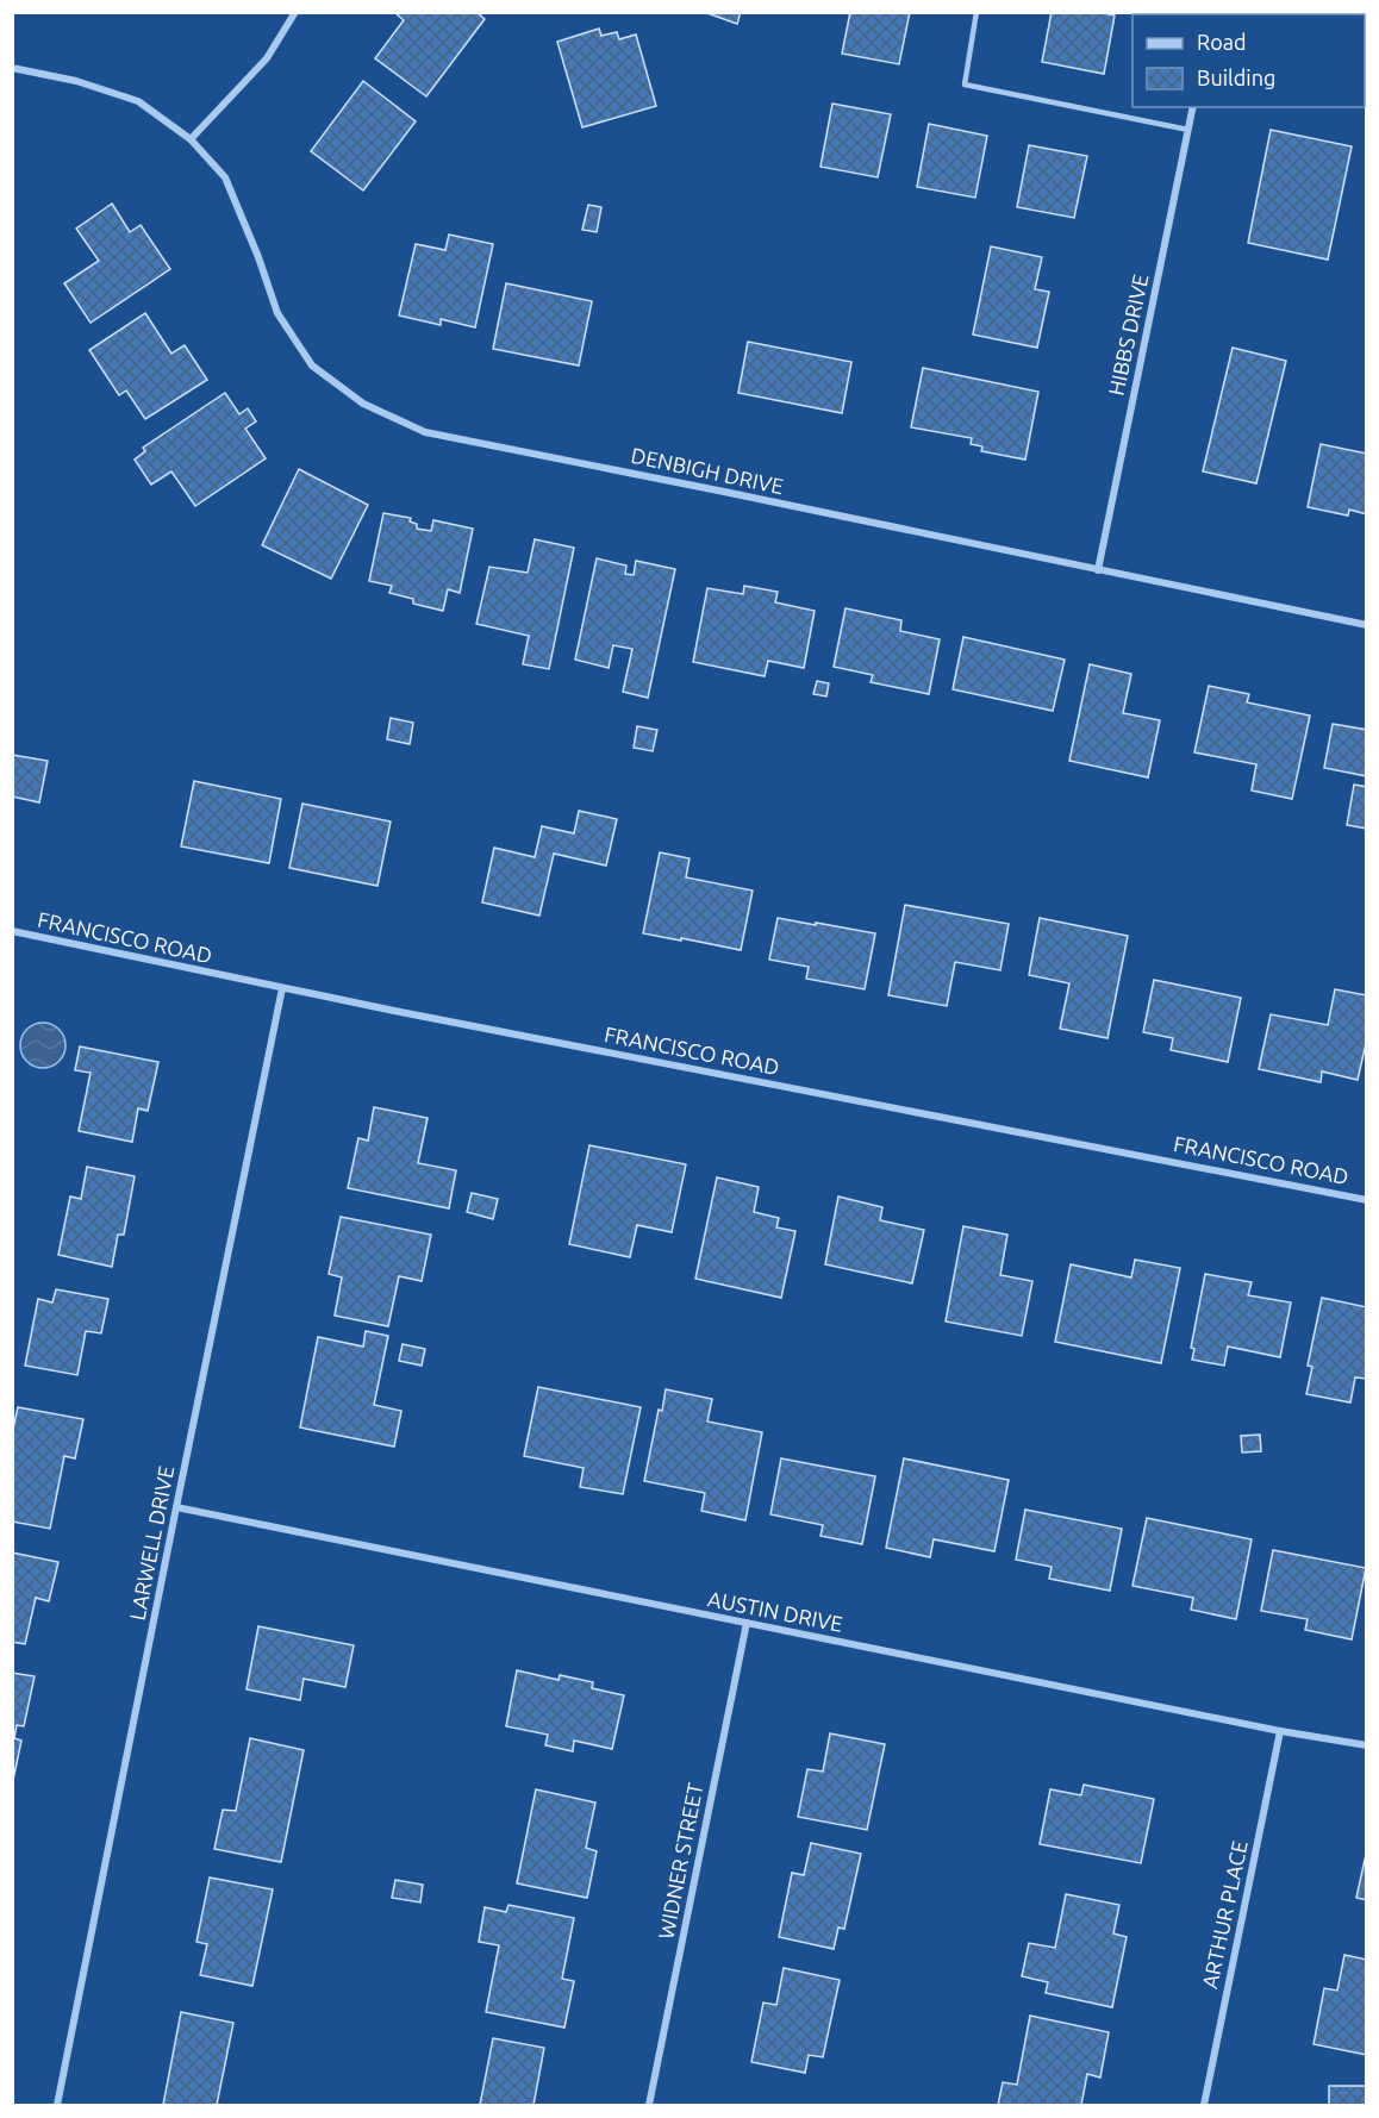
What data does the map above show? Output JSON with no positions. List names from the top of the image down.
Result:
{
  "streets": {
    "street": [
      "HIBBS DRIVE",
      "DENBIGH DRIVE",
      "FRANCISCO ROAD",
      "LARWELL DRIVE",
      "AUSTIN DRIVE",
      "WIDNER STREET",
      "ARTHUR PLACE"
    ]
  },
  "crossings": [
    ["HIBBS DRIVE", "DENBIGH DRIVE"],
    ["FRANCISCO ROAD", "LARWELL DRIVE"],
    ["LARWELL DRIVE", "AUSTIN DRIVE"],
    ["AUSTIN DRIVE", "WIDNER STREET"],
    ["AUSTIN DRIVE", "ARTHUR PLACE"]
  ],
  "legend": ["Road", "Building"]
}
